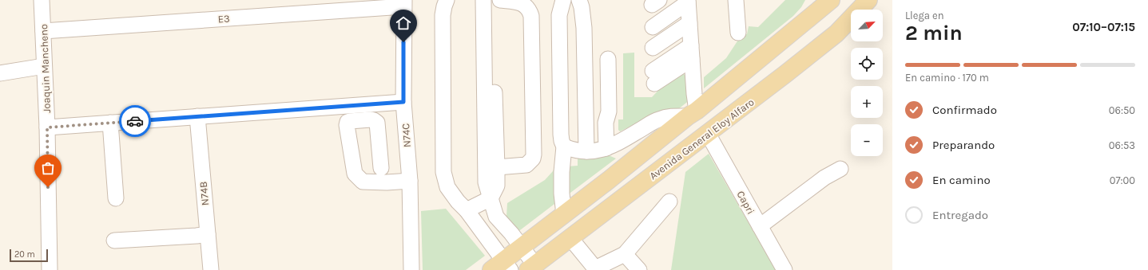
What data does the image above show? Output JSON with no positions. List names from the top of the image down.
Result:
{
  "streets": {
    "main road": ["Avenida General Eloy Alfaro"],
    "street": [
      "E3",
      "Joaquin Mancheno",
      "N74C",
      "N74B",
      "Capri"
    ]
  },
  "crossings": [
    ["E3", "Joaquin Mancheno"],
    ["E3", "N74C"],
    ["Avenida General Eloy Alfaro", "Capri"]
  ],
  "scale_bar": "20 m",
  "north": "top right",
  "page": {
    "heading": ["2 min", "Llega en", "07:10–07:15"],
    "map_buttons": ["+", "−"],
    "bar": "En camino · 170 m",
    "list": [
      ["Confirmado", "06:50"],
      ["Preparando", "06:53"],
      ["En camino", "07:00"],
      "Entregado"
    ],
    "scale": "20 m"
  }
}
